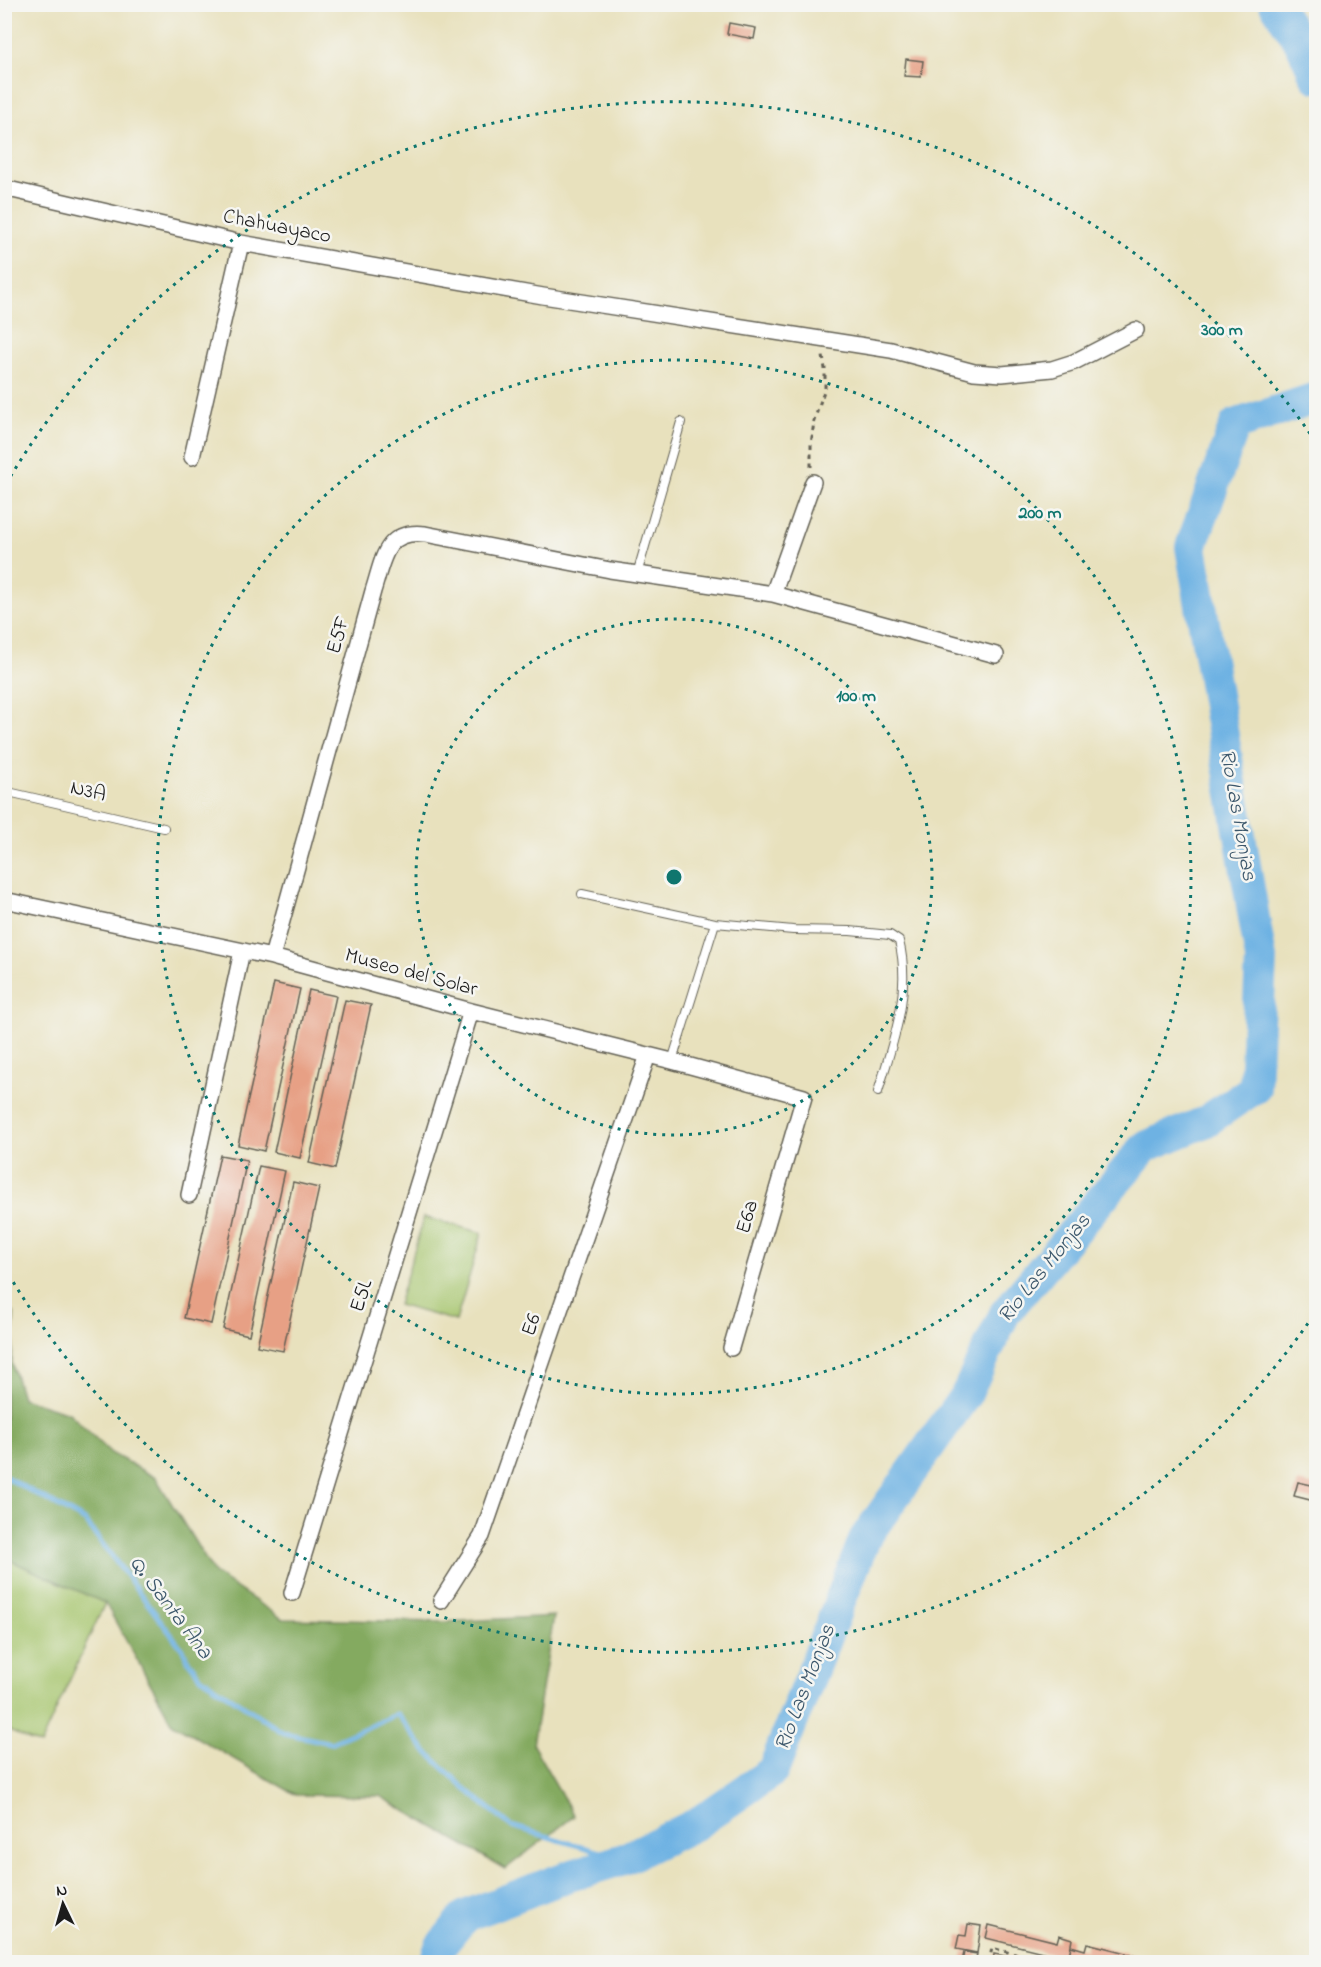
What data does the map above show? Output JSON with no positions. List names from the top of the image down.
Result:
{
  "streets": {
    "street": [
      "Chahuayaco",
      "E5F",
      "Museo del Solar",
      "E6a",
      "E5L",
      "E6"
    ],
    "lane": ["N3A"]
  },
  "crossings": [
    ["E5F", "Museo del Solar"],
    ["Museo del Solar", "E6a"],
    ["Museo del Solar", "E5L"],
    ["Museo del Solar", "E6"]
  ],
  "water": ["Rio Las Monjas", "Q. Santa Ana"],
  "north": "top",
  "rings": ["300 m", "200 m", "100 m"]
}
